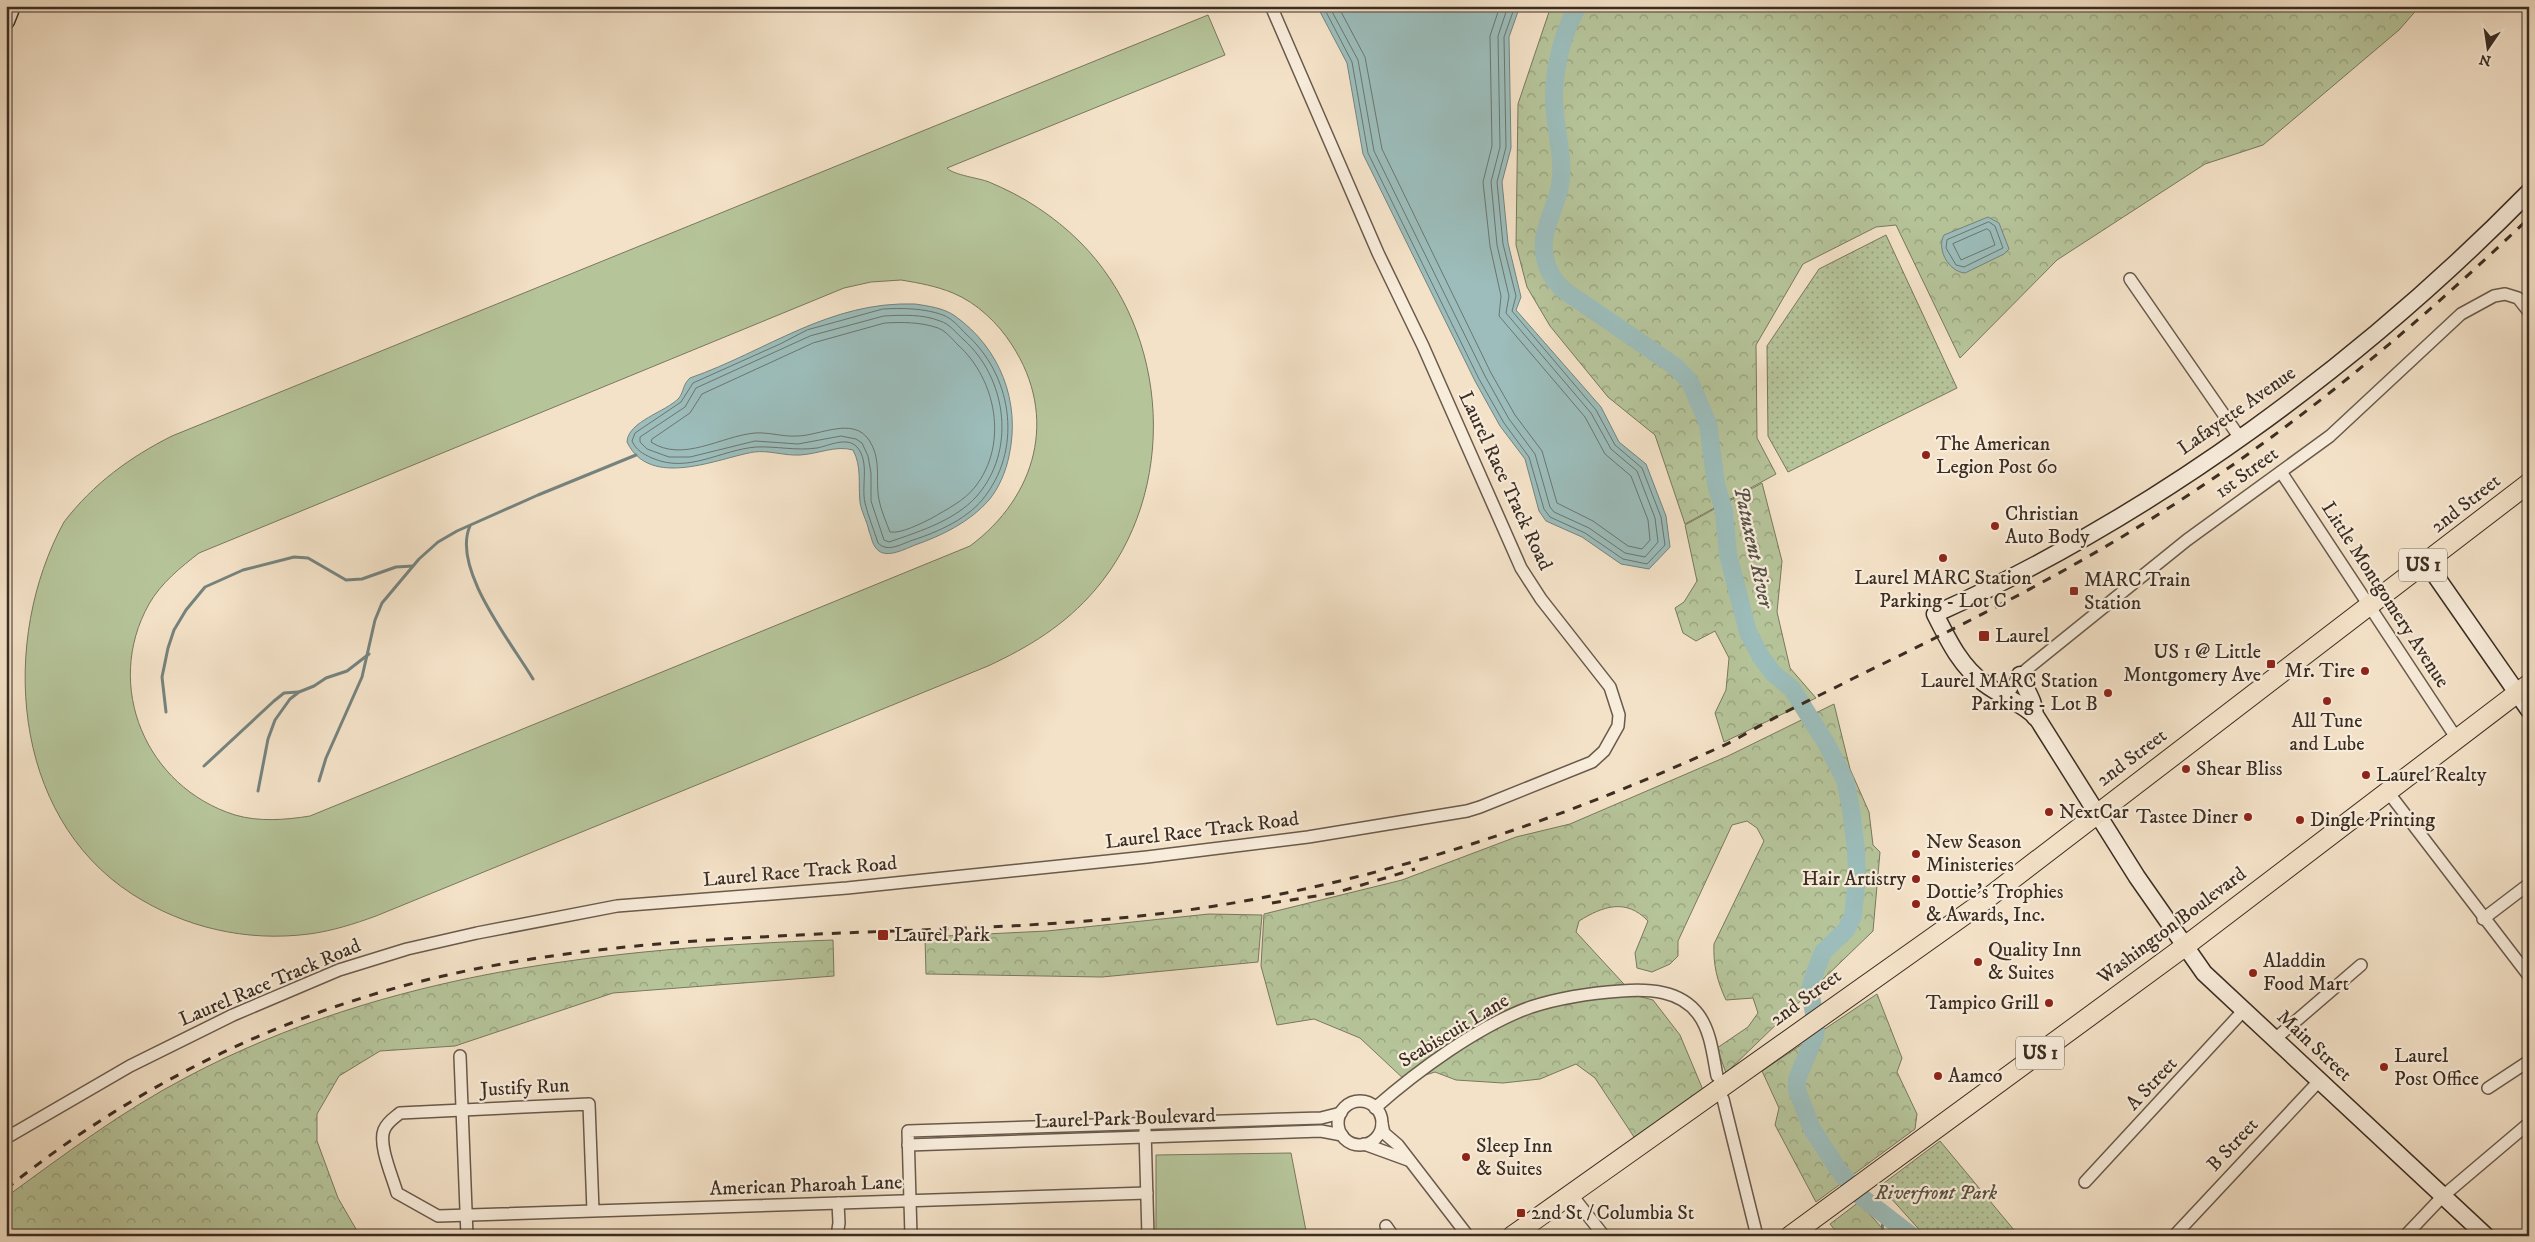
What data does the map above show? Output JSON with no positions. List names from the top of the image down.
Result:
{
  "streets": {
    "main road": ["2nd Street", "US 1", "Washington Boulevard"],
    "street": [
      "Lafayette Avenue",
      "1st Street",
      "Laurel Race Track Road",
      "Little Montgomery Avenue",
      "Seabiscuit Lane",
      "Main Street",
      "A Street",
      "Justify Run",
      "Laurel Park Boulevard",
      "B Street",
      "American Pharoah Lane"
    ]
  },
  "crossings": [
    ["Lafayette Avenue", "Main Street"],
    ["1st Street", "Little Montgomery Avenue"],
    ["1st Street", "Main Street"],
    ["2nd Street", "Little Montgomery Avenue"],
    ["2nd Street", "Main Street"],
    ["Little Montgomery Avenue", "Washington Boulevard"],
    ["Washington Boulevard", "Main Street"],
    ["Seabiscuit Lane", "Laurel Park Boulevard"],
    ["Main Street", "A Street"],
    ["Main Street", "B Street"],
    ["Justify Run", "American Pharoah Lane"]
  ],
  "water": ["Patuxent River"],
  "parks": ["Riverfront Park"],
  "places": {
    "other": [
      "The American Legion Post 60",
      "Christian Auto Body",
      "Laurel MARC Station Parking - Lot C",
      "Mr. Tire",
      "Laurel MARC Station Parking - Lot B",
      "All Tune and Lube",
      "Shear Bliss",
      "Laurel Realty",
      "NextCar",
      "Tastee Diner",
      "Dingle Printing",
      "New Season Ministeries",
      "Hair Artistry",
      "Dottie’s Trophies & Awards, Inc.",
      "Quality Inn & Suites",
      "Aladdin Food Mart",
      "Tampico Grill",
      "Laurel Post Office",
      "Aamco",
      "Sleep Inn & Suites"
    ],
    "transit": [
      "MARC Train Station",
      "Laurel",
      "US 1 @ Little Montgomery Ave",
      "Laurel Park",
      "2nd St / Columbia St"
    ]
  },
  "north": "bottom"
}
